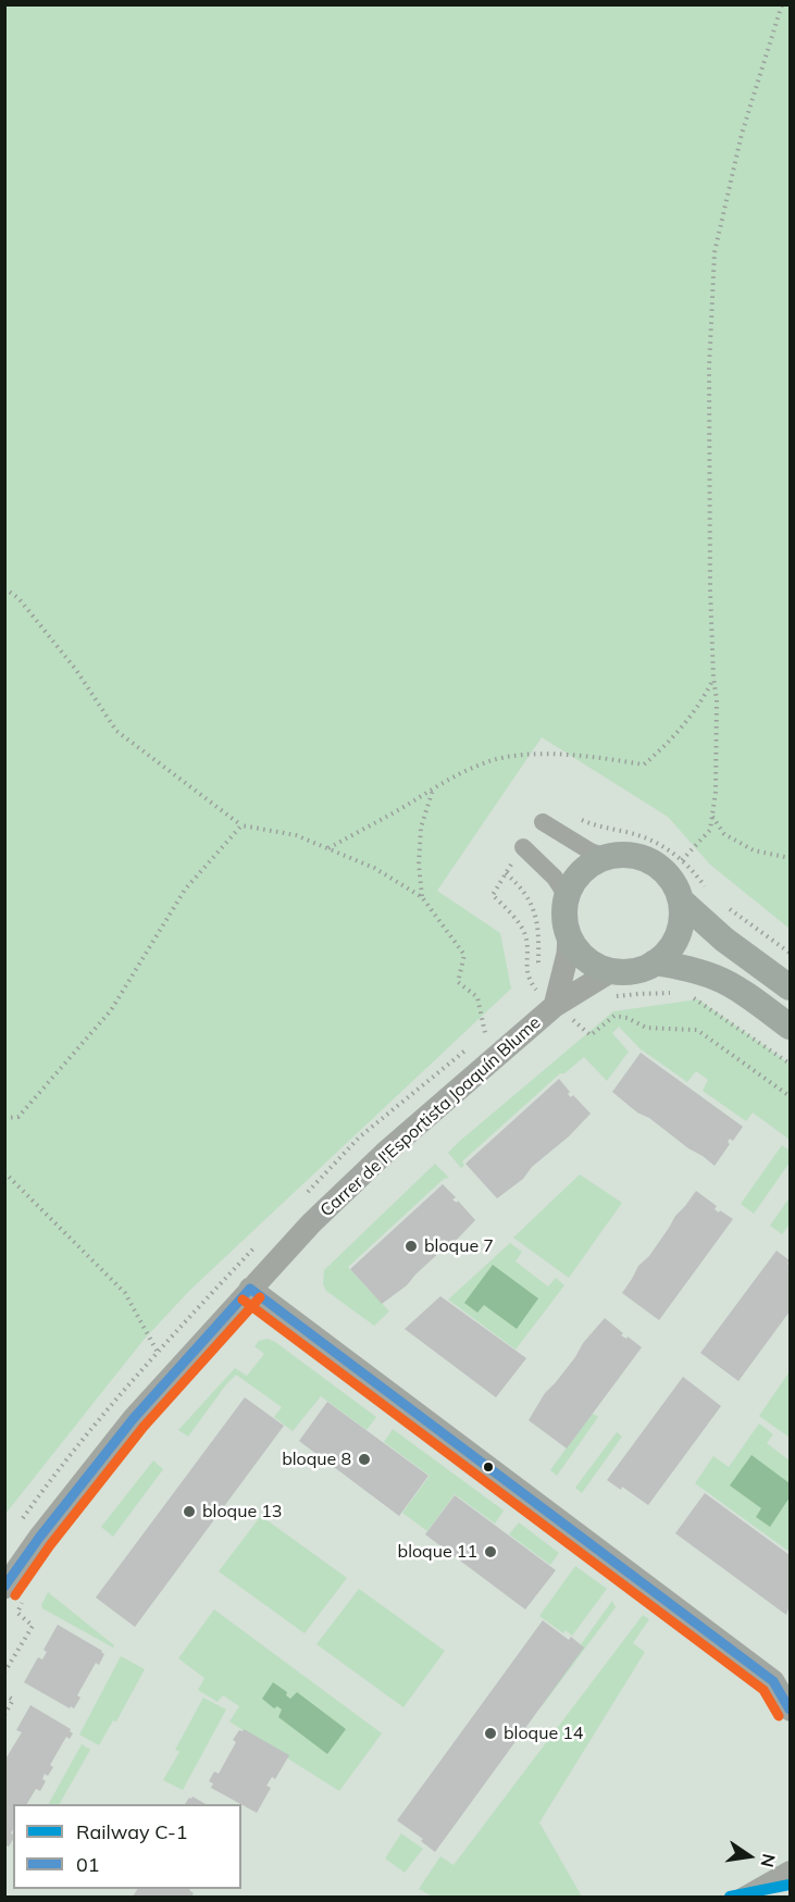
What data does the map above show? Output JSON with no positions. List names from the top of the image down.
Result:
{
  "streets": {
    "street": ["Carrer de l'Esportista Joaquín Blume"]
  },
  "places": [
    "bloque 7",
    "bloque 8",
    "bloque 13",
    "bloque 11",
    "bloque 14"
  ],
  "lines": ["transit line 01", "rail line C-1"],
  "legend": ["Railway C-1", "01"],
  "north": "right"
}
